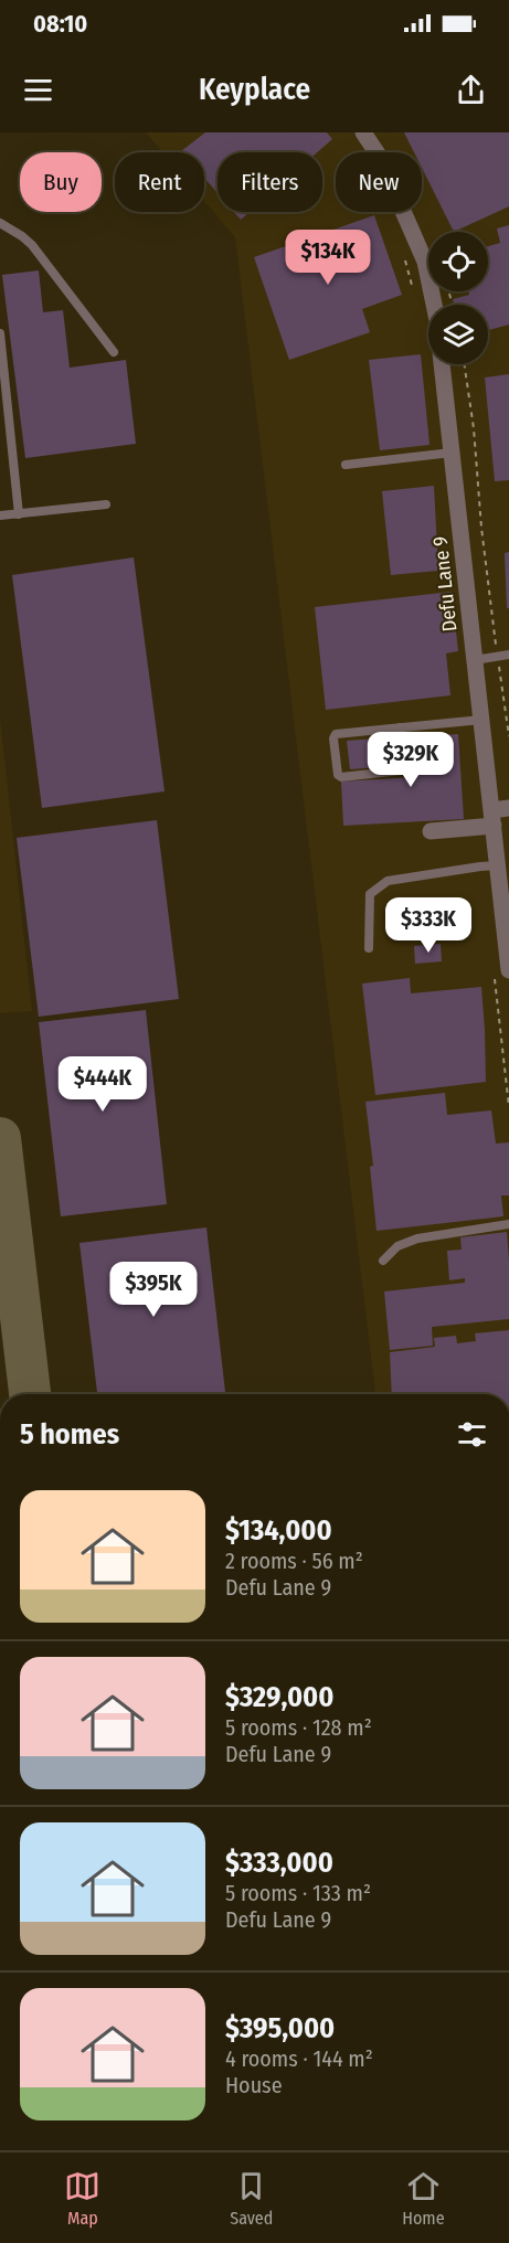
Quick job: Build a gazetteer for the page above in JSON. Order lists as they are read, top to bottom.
{
  "streets": {
    "street": ["Defu Lane 9"]
  },
  "page": {
    "status": "08:10",
    "header": "Keyplace",
    "chip": [
      "Buy",
      "Rent",
      "Filters",
      "New"
    ],
    "price": [
      "$134K",
      "$329K",
      "$333K",
      "$444K",
      "$395K"
    ],
    "heading": "5 homes",
    "list": [
      {
        "name": "$134,000",
        "note": "2 rooms · 56 m² · Defu Lane 9"
      },
      {
        "name": "$329,000",
        "note": "5 rooms · 128 m² · Defu Lane 9"
      },
      {
        "name": "$333,000",
        "note": "5 rooms · 133 m² · Defu Lane 9"
      },
      {
        "name": "$395,000",
        "note": "4 rooms · 144 m² · House"
      }
    ],
    "tabs": ["Map", "Saved", "Home"]
  }
}
